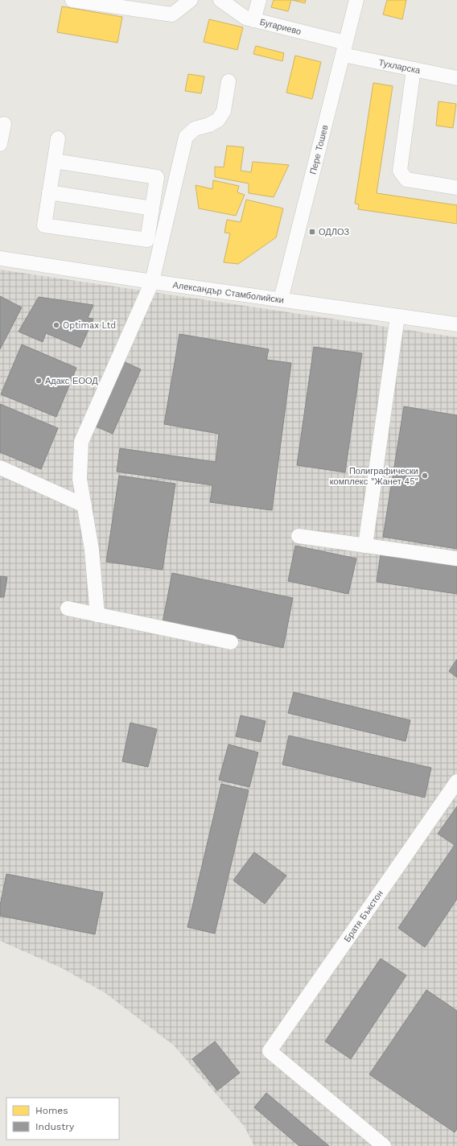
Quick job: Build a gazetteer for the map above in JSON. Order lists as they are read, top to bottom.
{
  "streets": {
    "street": [
      "Бугариево",
      "Тухларска",
      "Пере Тошев",
      "Александър Стамболийски",
      "Братя Бъкстон"
    ]
  },
  "crossings": [
    ["Бугариево", "Тухларска"],
    ["Бугариево", "Пере Тошев"],
    ["Тухларска", "Пере Тошев"],
    ["Пере Тошев", "Александър Стамболийски"]
  ],
  "places": {
    "transit": ["ОДЛОЗ"],
    "other": ["Optimax Ltd", "Адакс ЕООД", "Полиграфически комплекс \"Жанет 45\""]
  },
  "legend": ["Homes", "Industry"]
}
